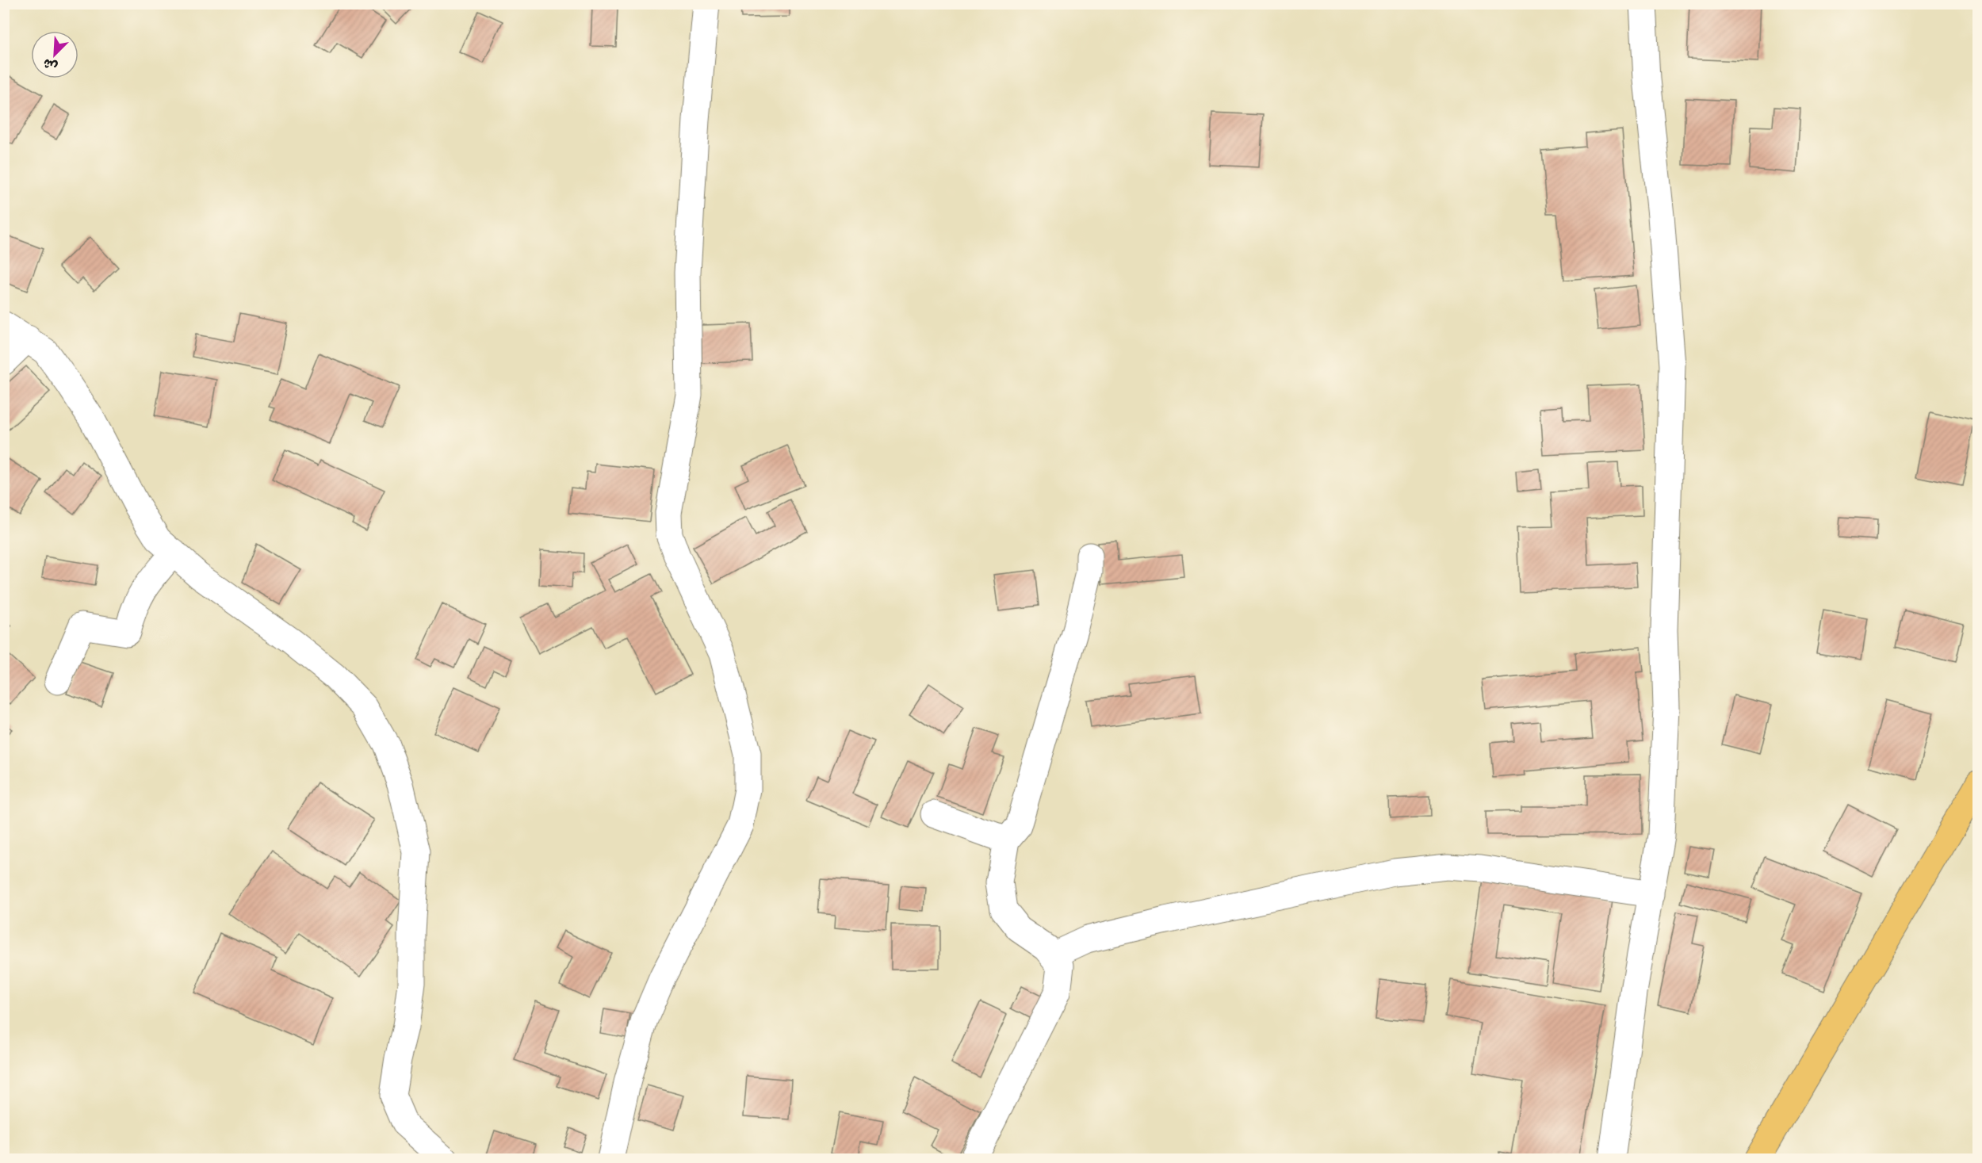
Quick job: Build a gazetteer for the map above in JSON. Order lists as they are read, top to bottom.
{
  "north": "bottom left"
}
